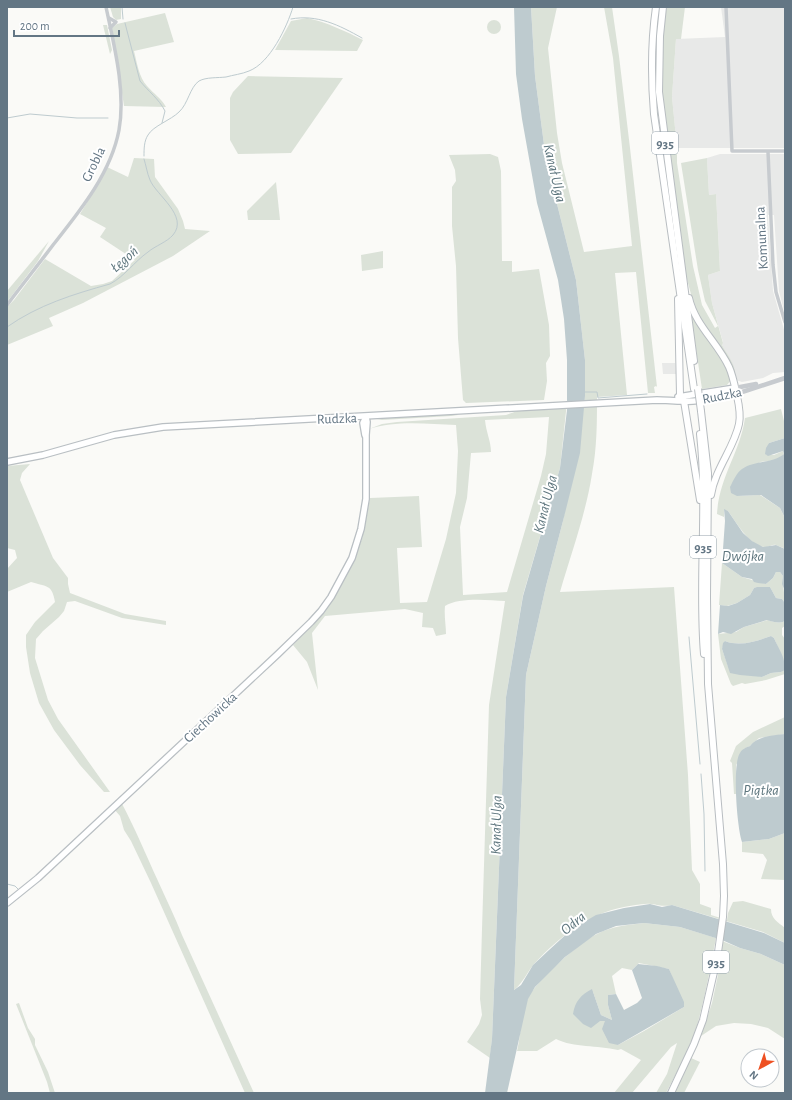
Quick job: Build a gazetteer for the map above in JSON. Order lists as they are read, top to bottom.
{
  "streets": {
    "main road": ["935", "Rudzka", "Ciechowicka"],
    "street": ["Grobla", "Komunalna"]
  },
  "water": [
    "Kanał Ulga",
    "Łęgoń",
    "Dwójka",
    "Piątka",
    "Odra"
  ],
  "scale_bar": "200 m",
  "north": "bottom left"
}
